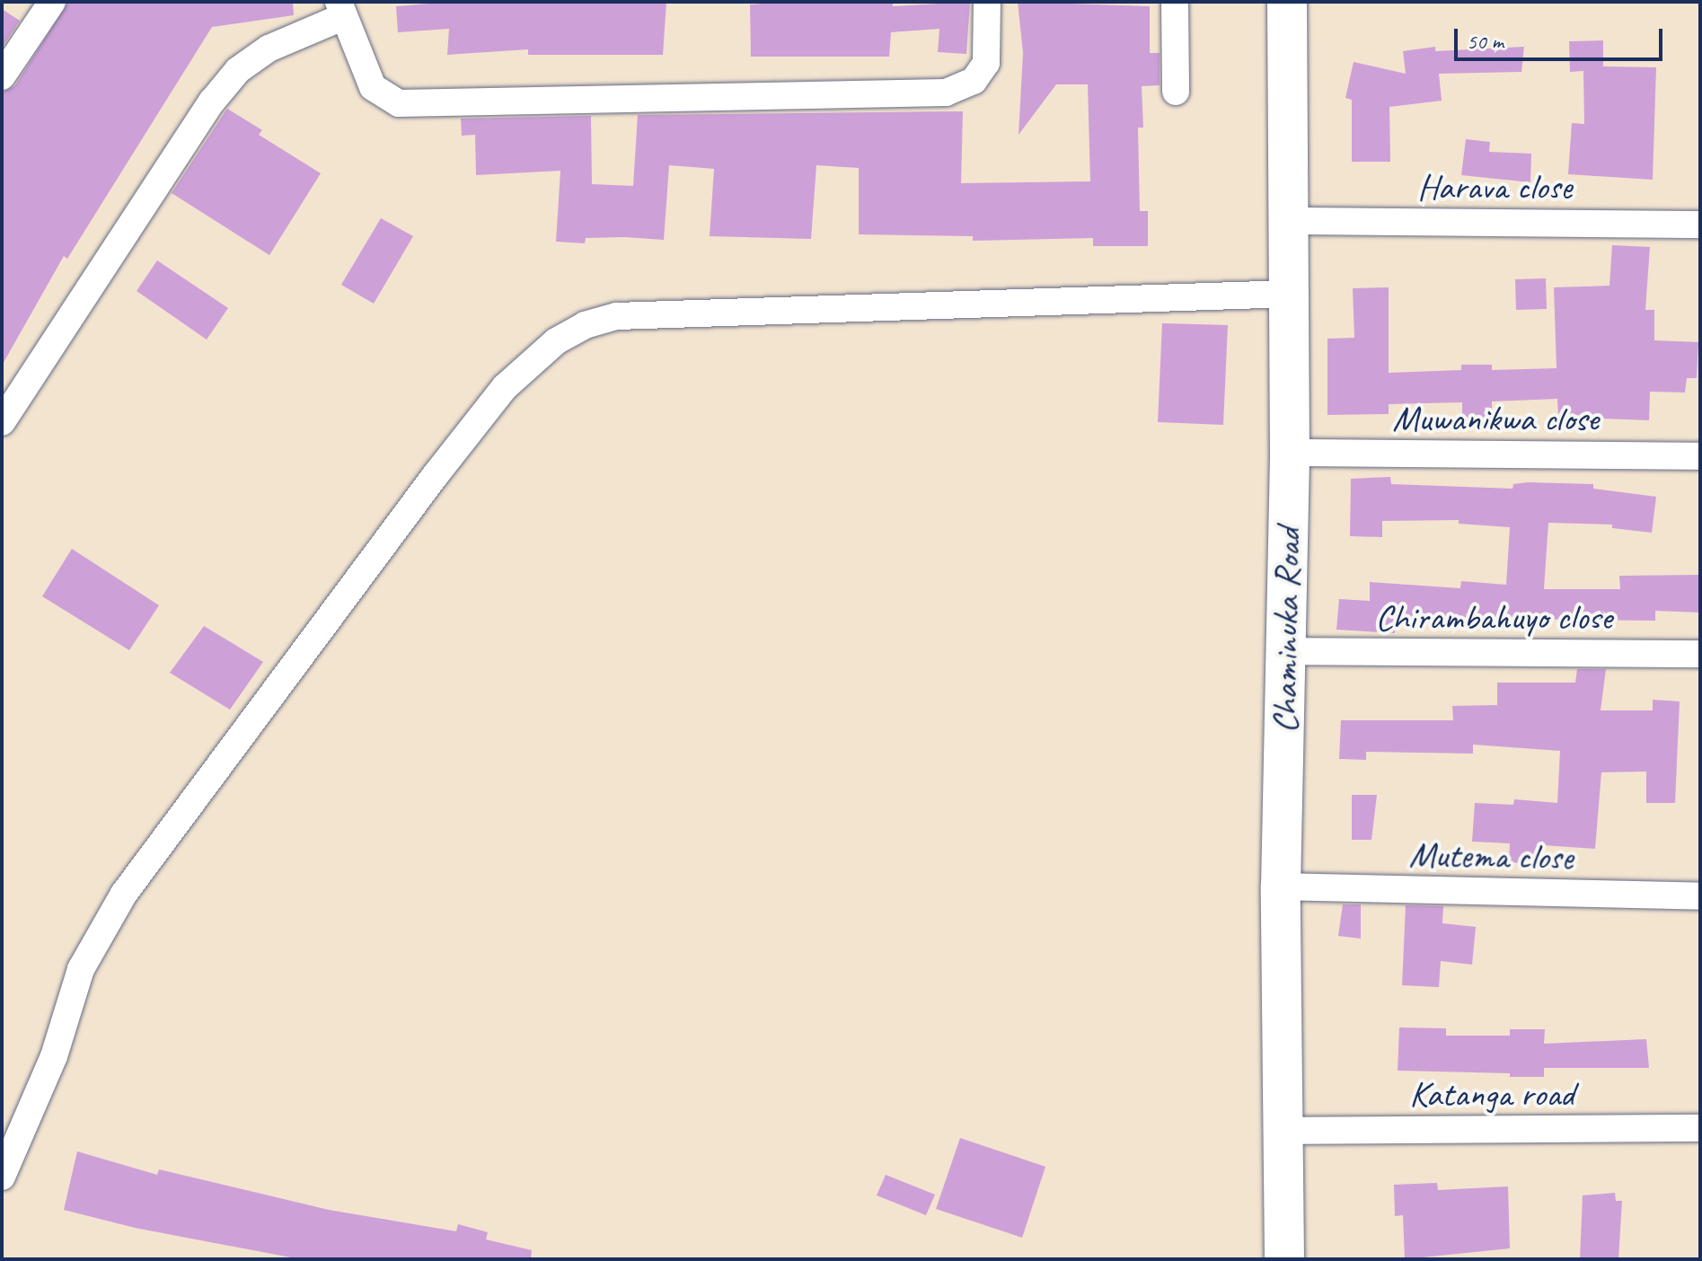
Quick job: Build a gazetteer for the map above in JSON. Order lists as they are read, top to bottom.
{
  "streets": {
    "main road": ["Chaminuka Road"],
    "street": [
      "Harava close",
      "Muwanikwa close",
      "Chirambahuyo close",
      "Mutema close",
      "Katanga road"
    ]
  },
  "crossings": [
    ["Harava close", "Chaminuka Road"],
    ["Muwanikwa close", "Chaminuka Road"],
    ["Chirambahuyo close", "Chaminuka Road"],
    ["Chaminuka Road", "Mutema close"],
    ["Chaminuka Road", "Katanga road"]
  ],
  "scale_bar": "50 m"
}
